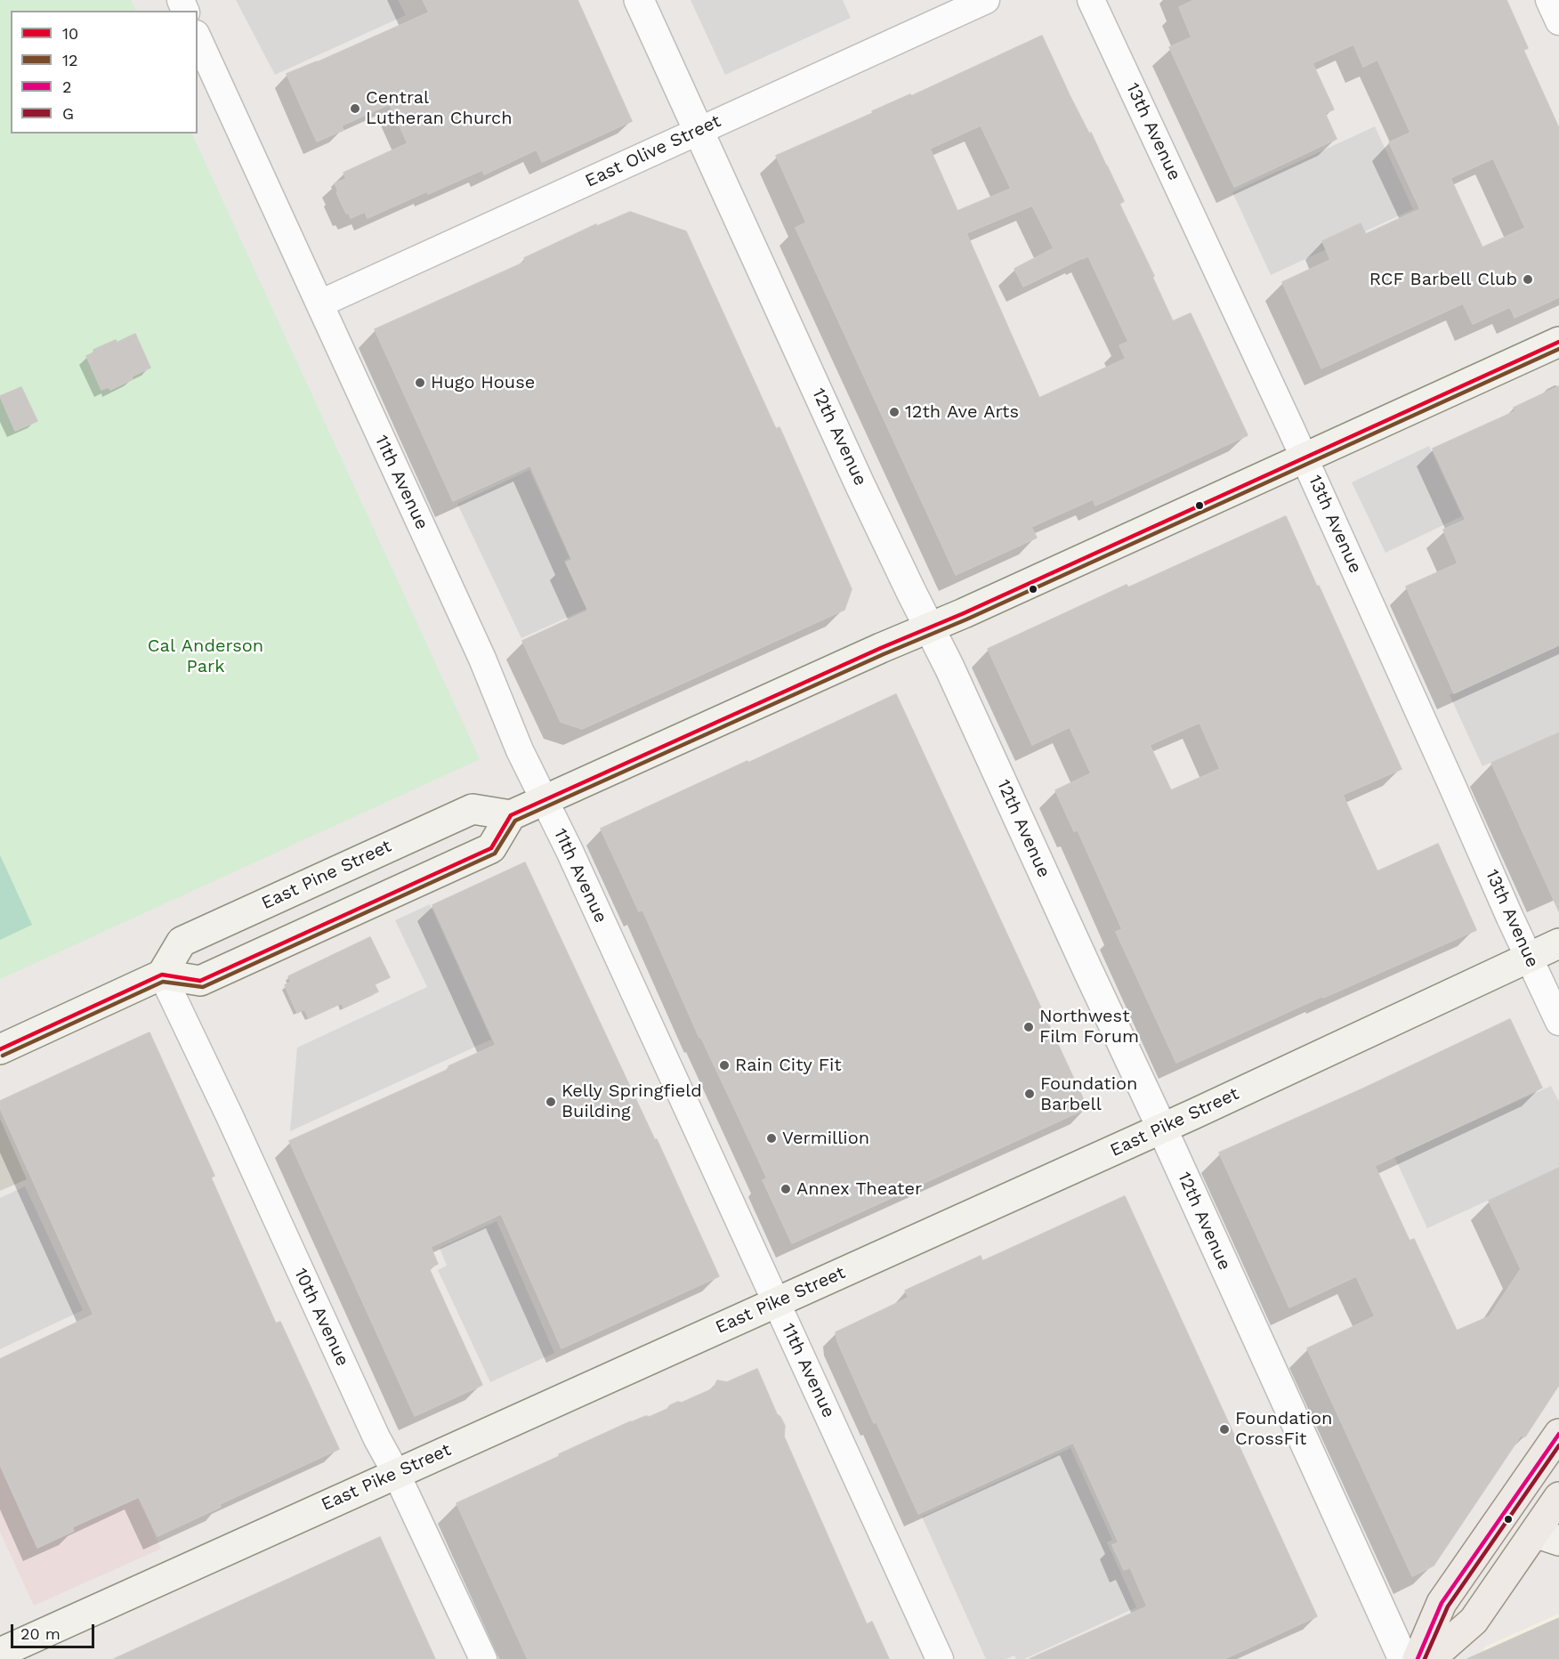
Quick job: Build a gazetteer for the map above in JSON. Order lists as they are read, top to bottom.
{
  "streets": {
    "main road": ["East Pine Street", "East Pike Street"],
    "street": [
      "13th Avenue",
      "East Olive Street",
      "12th Avenue",
      "11th Avenue",
      "10th Avenue"
    ]
  },
  "crossings": [
    ["13th Avenue", "East Pike Street"],
    ["East Olive Street", "12th Avenue"],
    ["East Olive Street", "11th Avenue"],
    ["12th Avenue", "East Pike Street"],
    ["11th Avenue", "East Pike Street"],
    ["East Pine Street", "10th Avenue"],
    ["East Pike Street", "10th Avenue"]
  ],
  "parks": ["Cal Anderson Park"],
  "places": [
    "Central Lutheran Church",
    "RCF Barbell Club",
    "Hugo House",
    "12th Ave Arts",
    "Northwest Film Forum",
    "Rain City Fit",
    "Foundation Barbell",
    "Kelly Springfield Building",
    "Vermillion",
    "Annex Theater",
    "Foundation CrossFit"
  ],
  "lines": [
    "transit line 10",
    "transit line 12",
    "transit line 2",
    "transit line G"
  ],
  "legend": [
    "10",
    "12",
    "2",
    "G"
  ],
  "scale_bar": "20 m"
}
